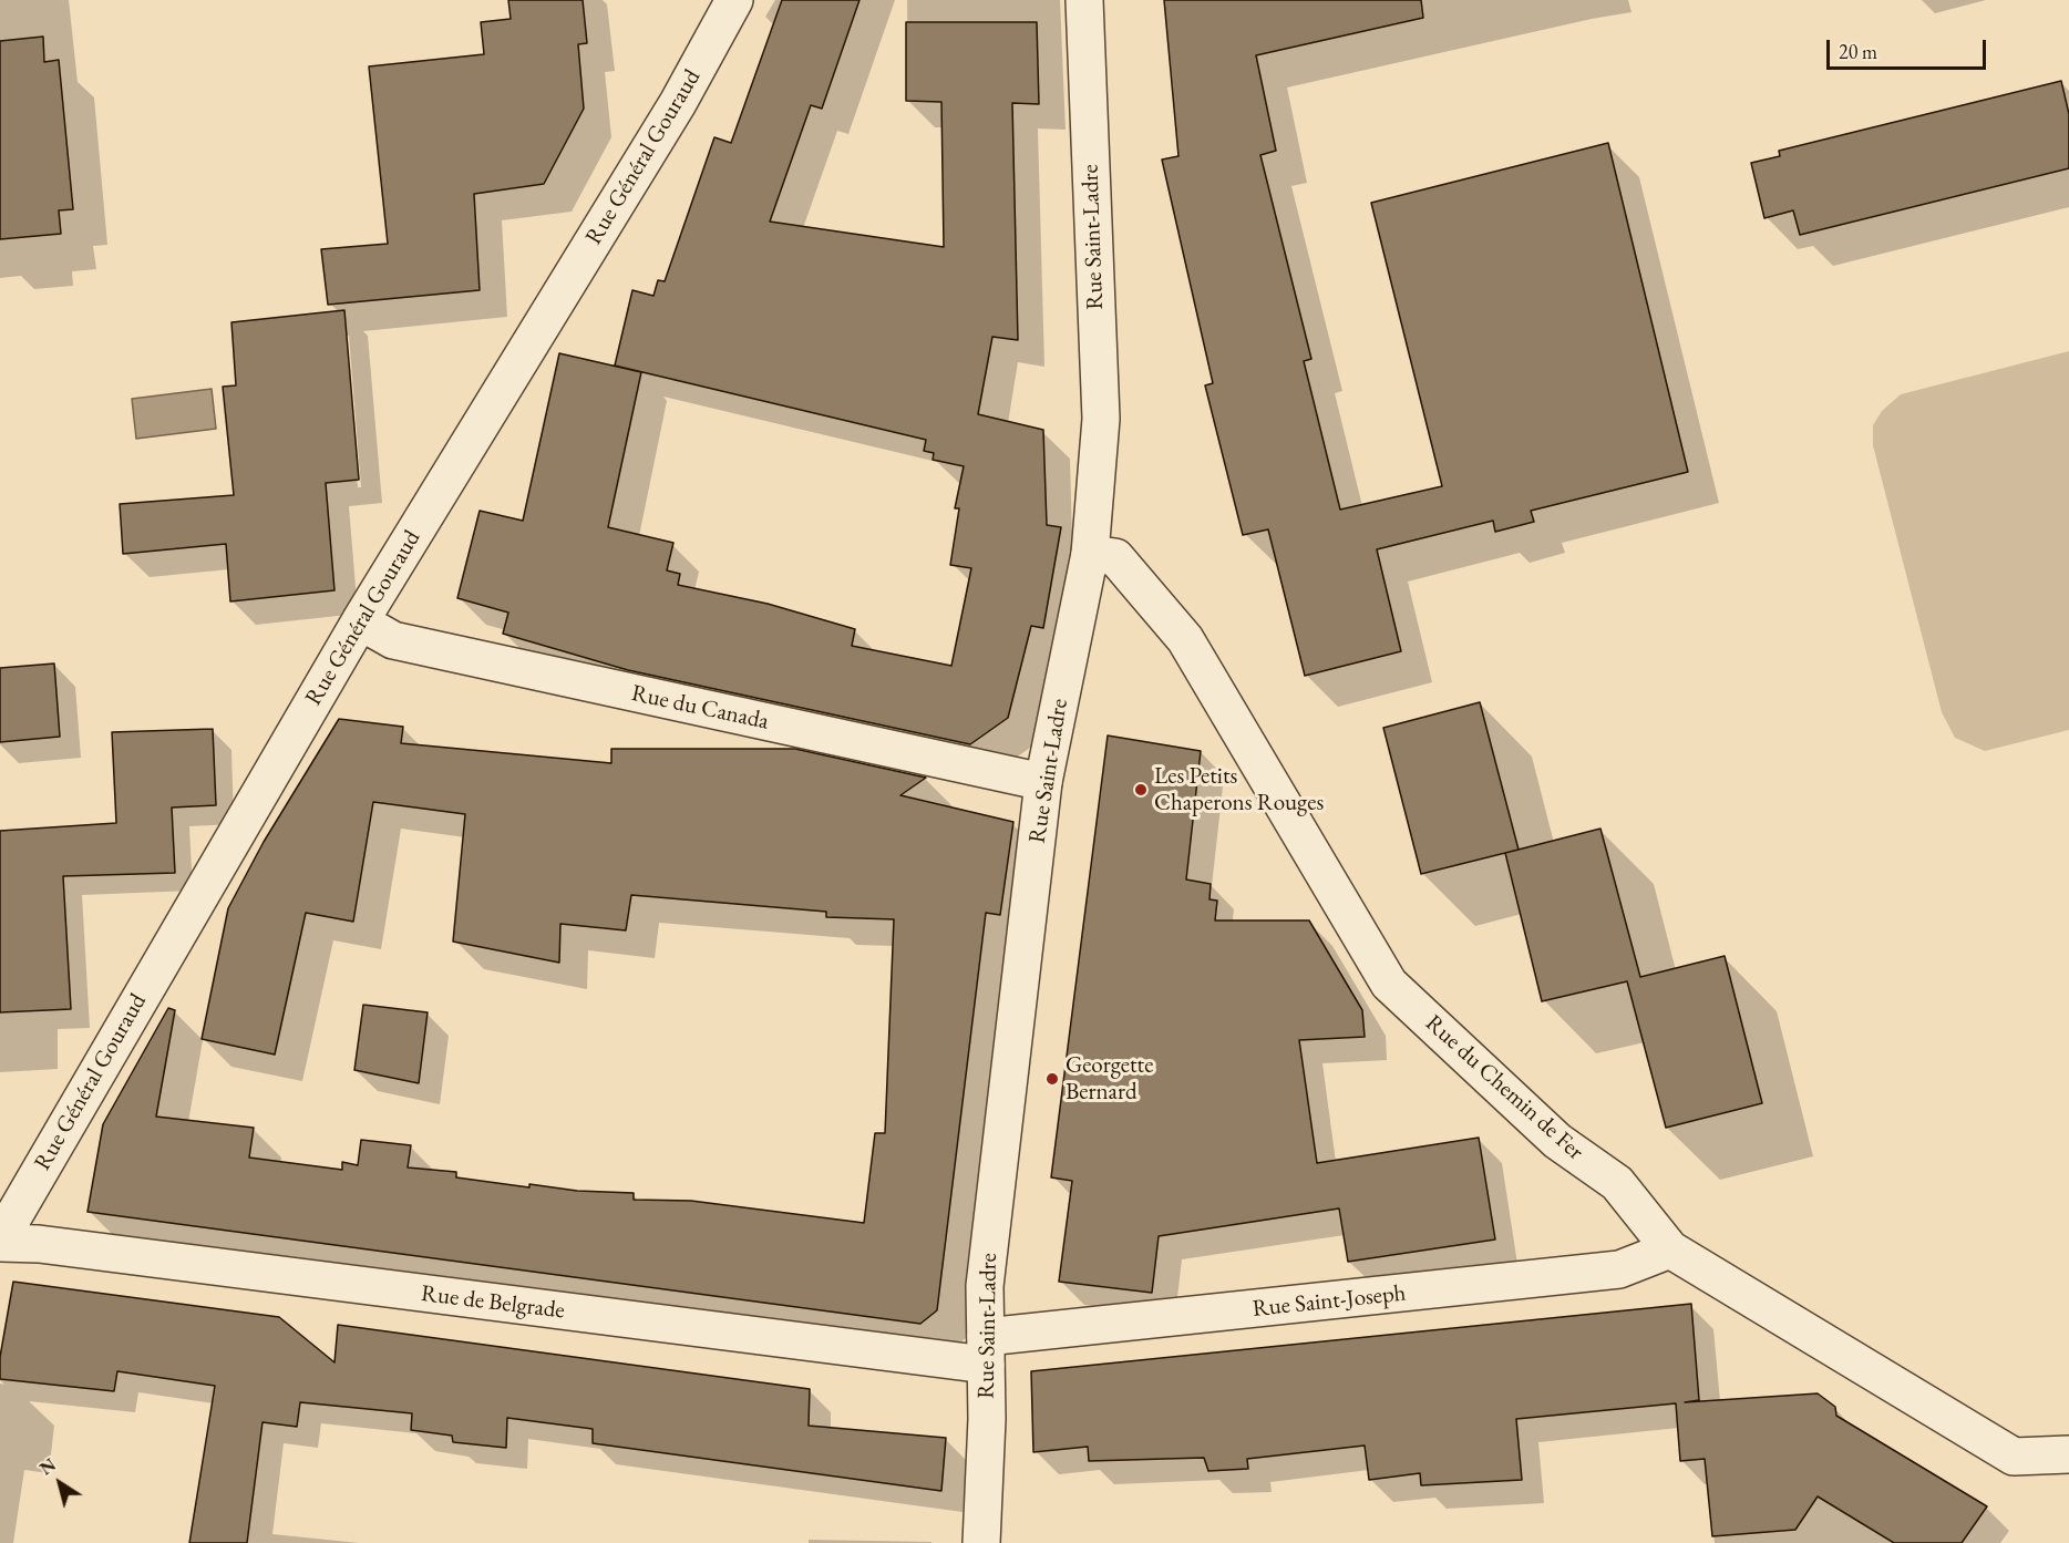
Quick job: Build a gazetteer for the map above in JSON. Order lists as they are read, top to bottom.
{
  "streets": {
    "street": [
      "Rue Général Gouraud",
      "Rue Saint-Ladre",
      "Rue du Canada",
      "Rue du Chemin de Fer",
      "Rue Saint-Joseph",
      "Rue de Belgrade"
    ]
  },
  "crossings": [
    ["Rue Général Gouraud", "Rue du Canada"],
    ["Rue Général Gouraud", "Rue de Belgrade"],
    ["Rue Saint-Ladre", "Rue du Canada"],
    ["Rue Saint-Ladre", "Rue du Chemin de Fer"],
    ["Rue Saint-Ladre", "Rue Saint-Joseph"],
    ["Rue Saint-Ladre", "Rue de Belgrade"],
    ["Rue du Chemin de Fer", "Rue Saint-Joseph"],
    ["Rue Saint-Joseph", "Rue de Belgrade"]
  ],
  "places": ["Les Petits Chaperons Rouges", "Georgette Bernard"],
  "scale_bar": "20 m",
  "north": "top left"
}
